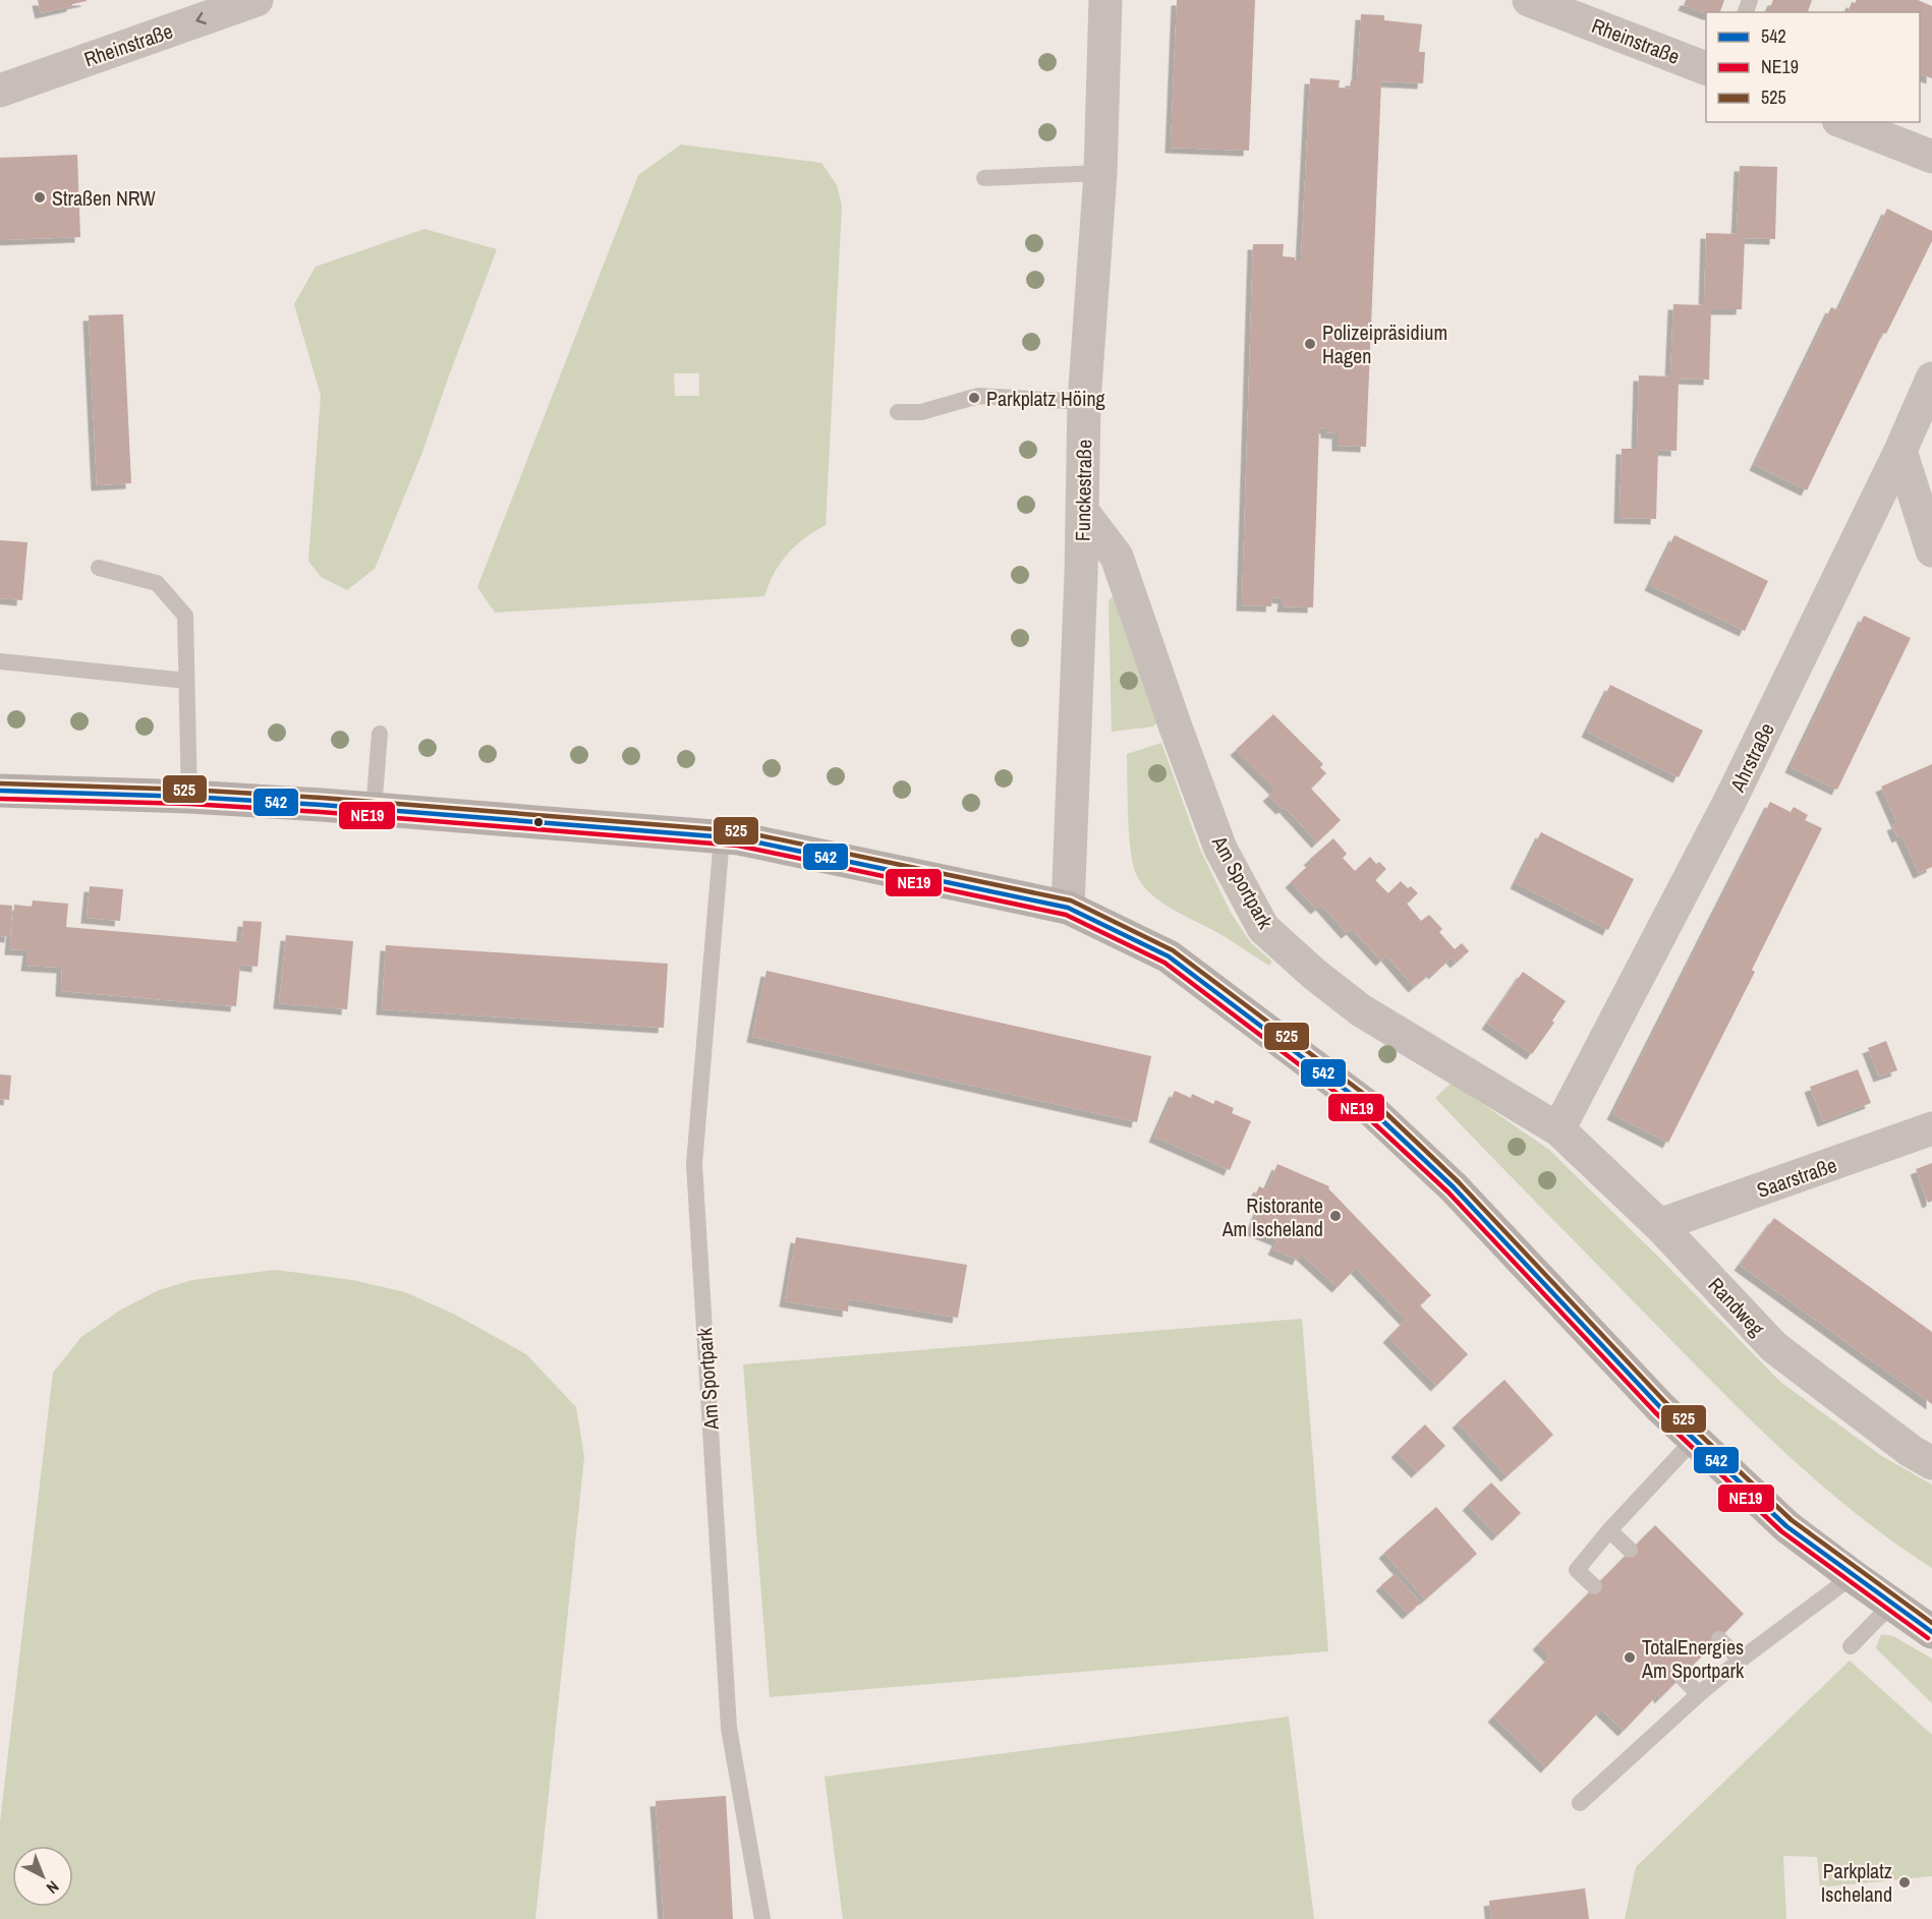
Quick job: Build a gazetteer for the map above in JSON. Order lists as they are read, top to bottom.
{
  "streets": {
    "street": [
      "Rheinstraße",
      "Funckestraße",
      "Ahrstraße",
      "Am Sportpark",
      "Saarstraße",
      "Randweg"
    ]
  },
  "crossings": [
    ["Funckestraße", "Am Sportpark"],
    ["Ahrstraße", "Am Sportpark"],
    ["Ahrstraße", "Randweg"],
    ["Am Sportpark", "Randweg"],
    ["Saarstraße", "Randweg"]
  ],
  "one_way": ["Rheinstraße"],
  "places": [
    "Straßen NRW",
    "Polizeipräsidium Hagen",
    "Parkplatz Höing",
    "Ristorante Am Ischeland",
    "TotalEnergies Am Sportpark",
    "Parkplatz Ischeland"
  ],
  "lines": ["transit line 525", "transit line 542", "transit line NE19"],
  "legend": ["542", "NE19", "525"],
  "north": "bottom right"
}
